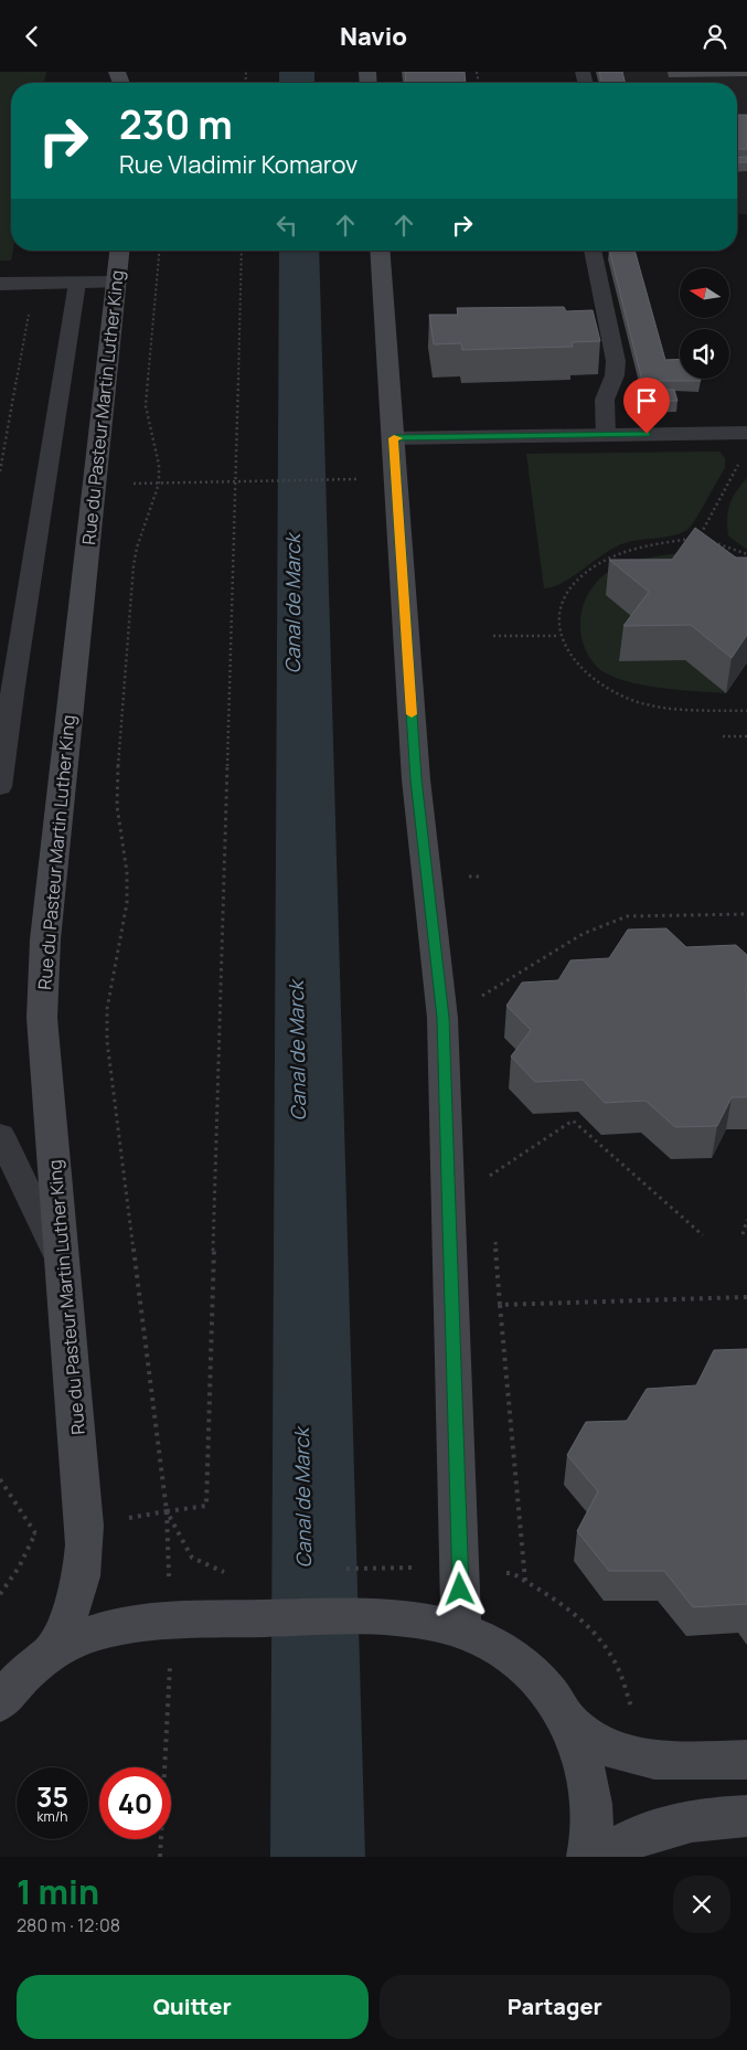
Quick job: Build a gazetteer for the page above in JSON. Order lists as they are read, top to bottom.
{
  "streets": {
    "street": ["Rue du Pasteur Martin Luther King"]
  },
  "water": ["Canal de Marck"],
  "north": "left",
  "page": {
    "header": "Navio",
    "turn": ["230 m", "Rue Vladimir Komarov"],
    "speed": "35 km/h",
    "limit": "40",
    "heading": ["1 min", "280 m · 12:08"],
    "buttons": ["Quitter", "Partager"]
  }
}
